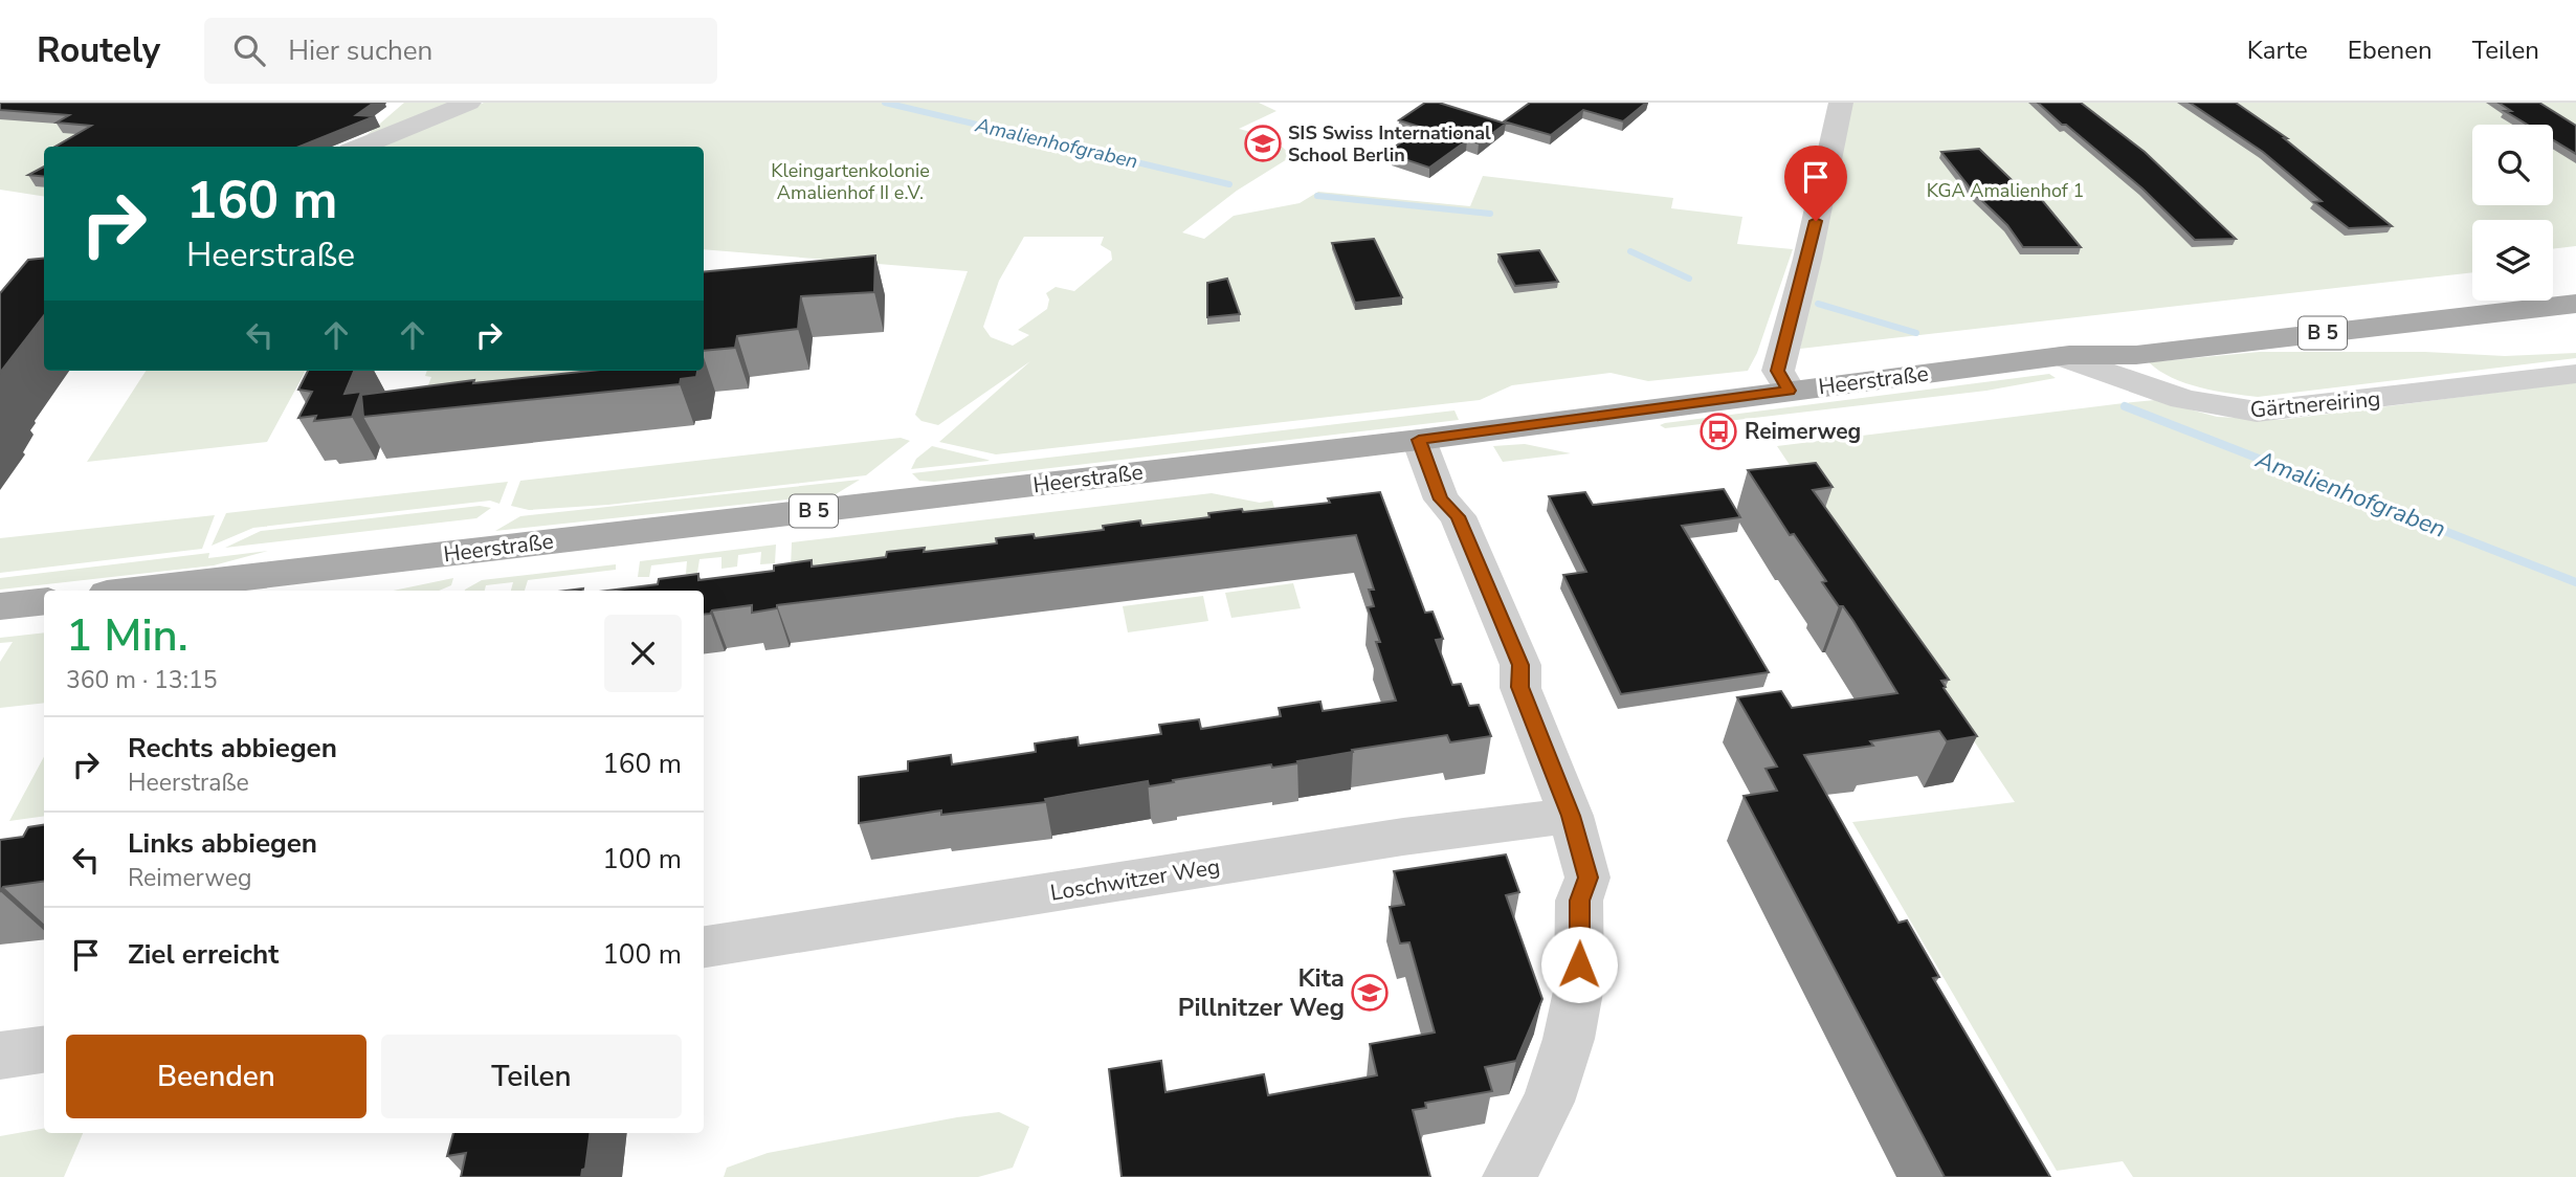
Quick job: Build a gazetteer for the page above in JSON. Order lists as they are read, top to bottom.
{
  "streets": {
    "main road": ["B 5", "Heerstraße"],
    "street": ["Gärtnereiring", "Loschwitzer Weg"]
  },
  "crossings": [
    ["Heerstraße", "Gärtnereiring"]
  ],
  "water": ["Amalienhofgraben"],
  "parks": ["Kleingartenkolonie Amalienhof II e.V.", "KGA Amalienhof 1"],
  "places": {
    "school or university": ["SIS Swiss International School Berlin", "Kita Pillnitzer Weg"],
    "bus stop": ["Reimerweg"]
  },
  "page": {
    "header": "Routely",
    "search": "Hier suchen",
    "nav": ["Karte", "Ebenen", "Teilen"],
    "turn": ["160 m", "Heerstraße"],
    "heading": ["1 Min.", "360 m · 13:15"],
    "list": [
      {
        "name": "Rechts abbiegen",
        "note": "Heerstraße",
        "value": "160 m"
      },
      {
        "name": "Links abbiegen",
        "note": "Reimerweg",
        "value": "100 m"
      },
      {
        "name": "Ziel erreicht",
        "value": "100 m"
      }
    ],
    "buttons": ["Beenden", "Teilen"]
  }
}
